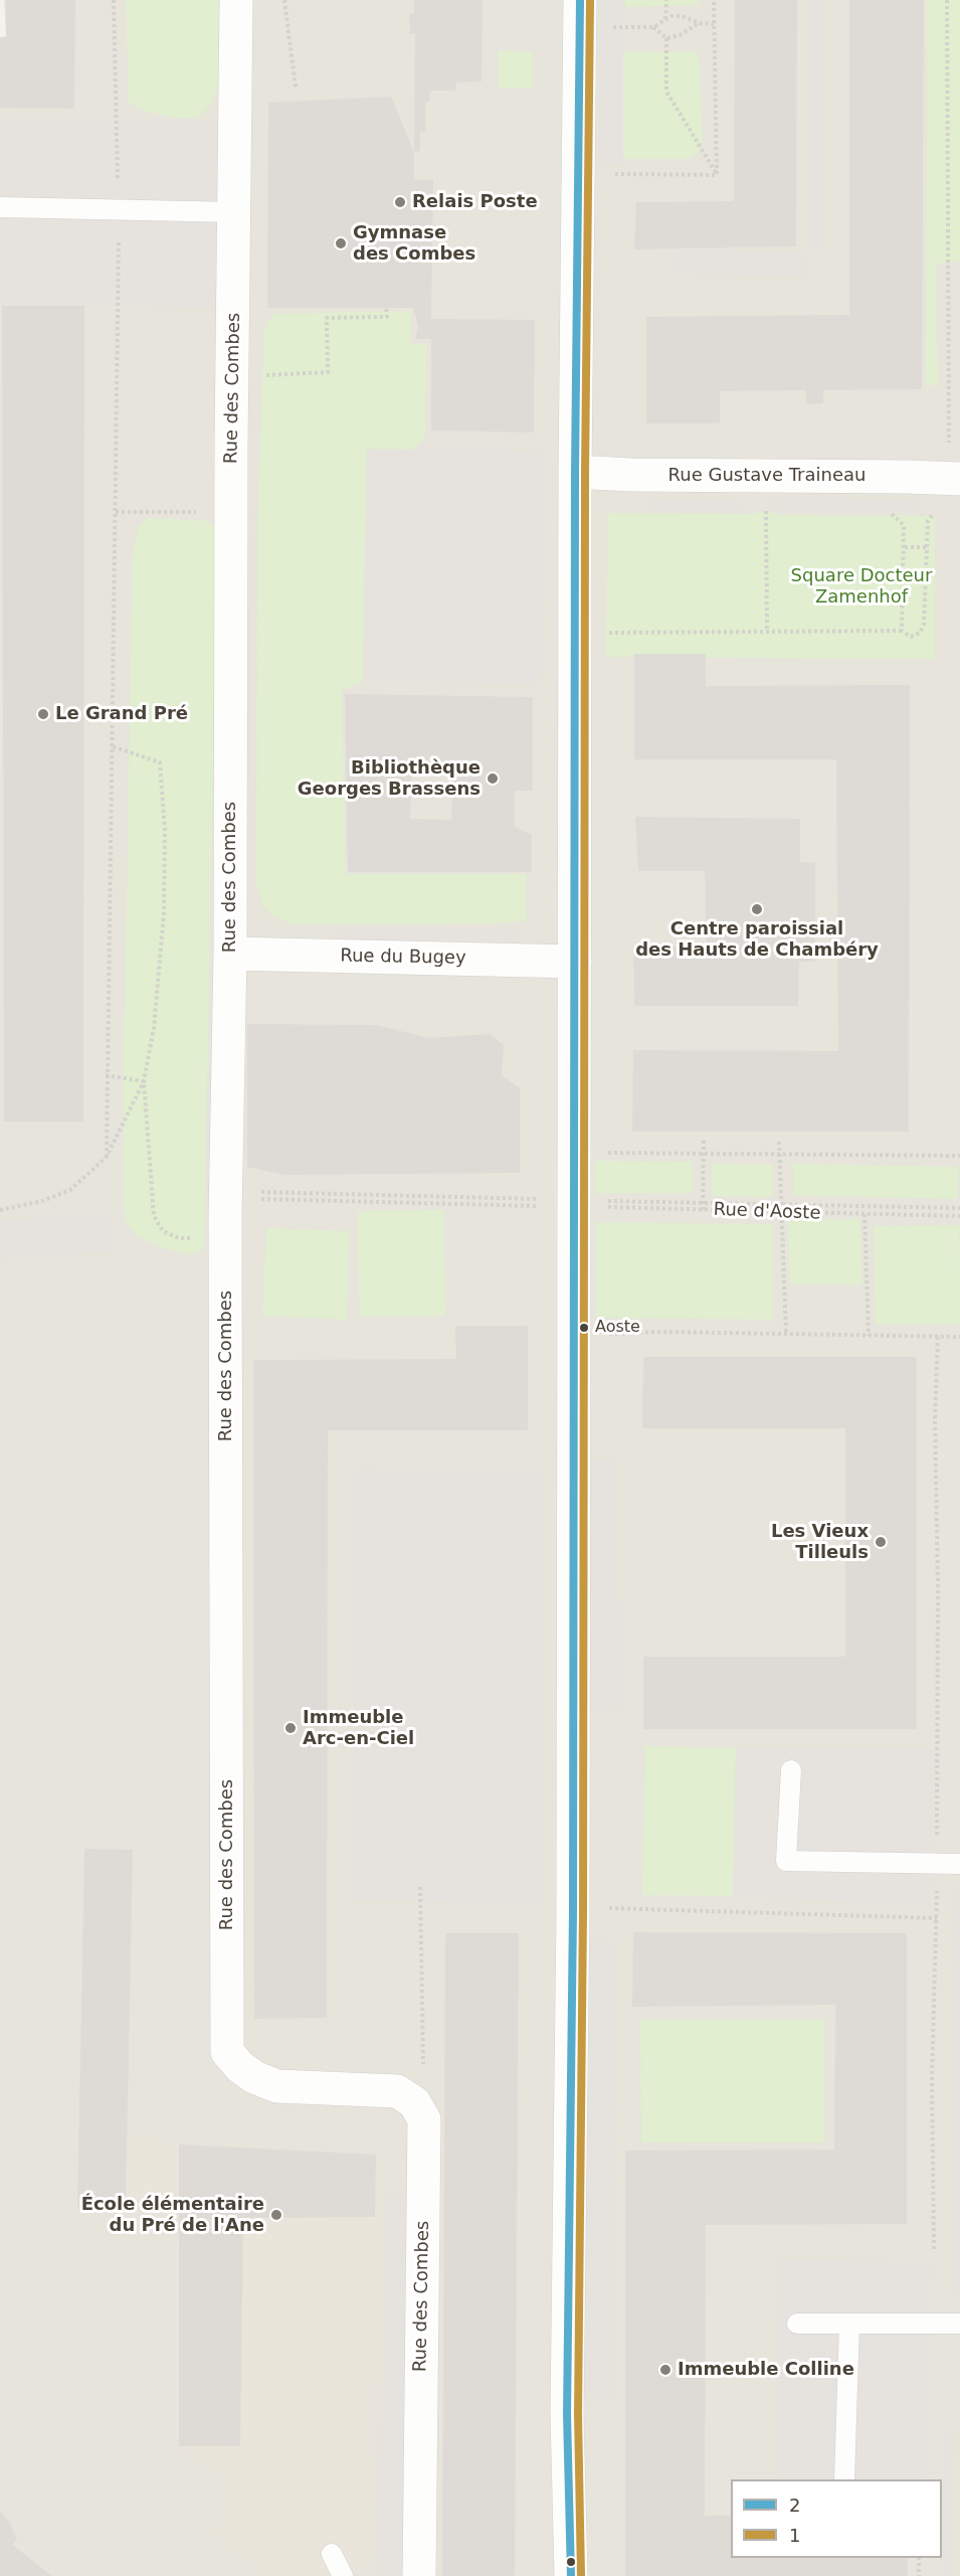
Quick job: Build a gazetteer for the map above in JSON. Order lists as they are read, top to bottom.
{
  "streets": {
    "street": ["Rue des Combes", "Rue Gustave Traineau", "Rue du Bugey"],
    "path": ["Rue d'Aoste"]
  },
  "crossings": [
    ["Rue des Combes", "Rue du Bugey"],
    ["Rue des Combes", "Rue d'Aoste"]
  ],
  "parks": ["Square Docteur Zamenhof"],
  "places": [
    "Relais Poste",
    "Gymnase des Combes",
    "Le Grand Pré",
    "Bibliothèque Georges Brassens",
    "Centre paroissial des Hauts de Chambéry",
    "Aoste",
    "Les Vieux Tilleuls",
    "Immeuble Arc-en-Ciel",
    "École élémentaire du Pré de l'Ane",
    "Immeuble Colline"
  ],
  "lines": ["transit line 2", "transit line 1"],
  "legend": ["2", "1"]
}
